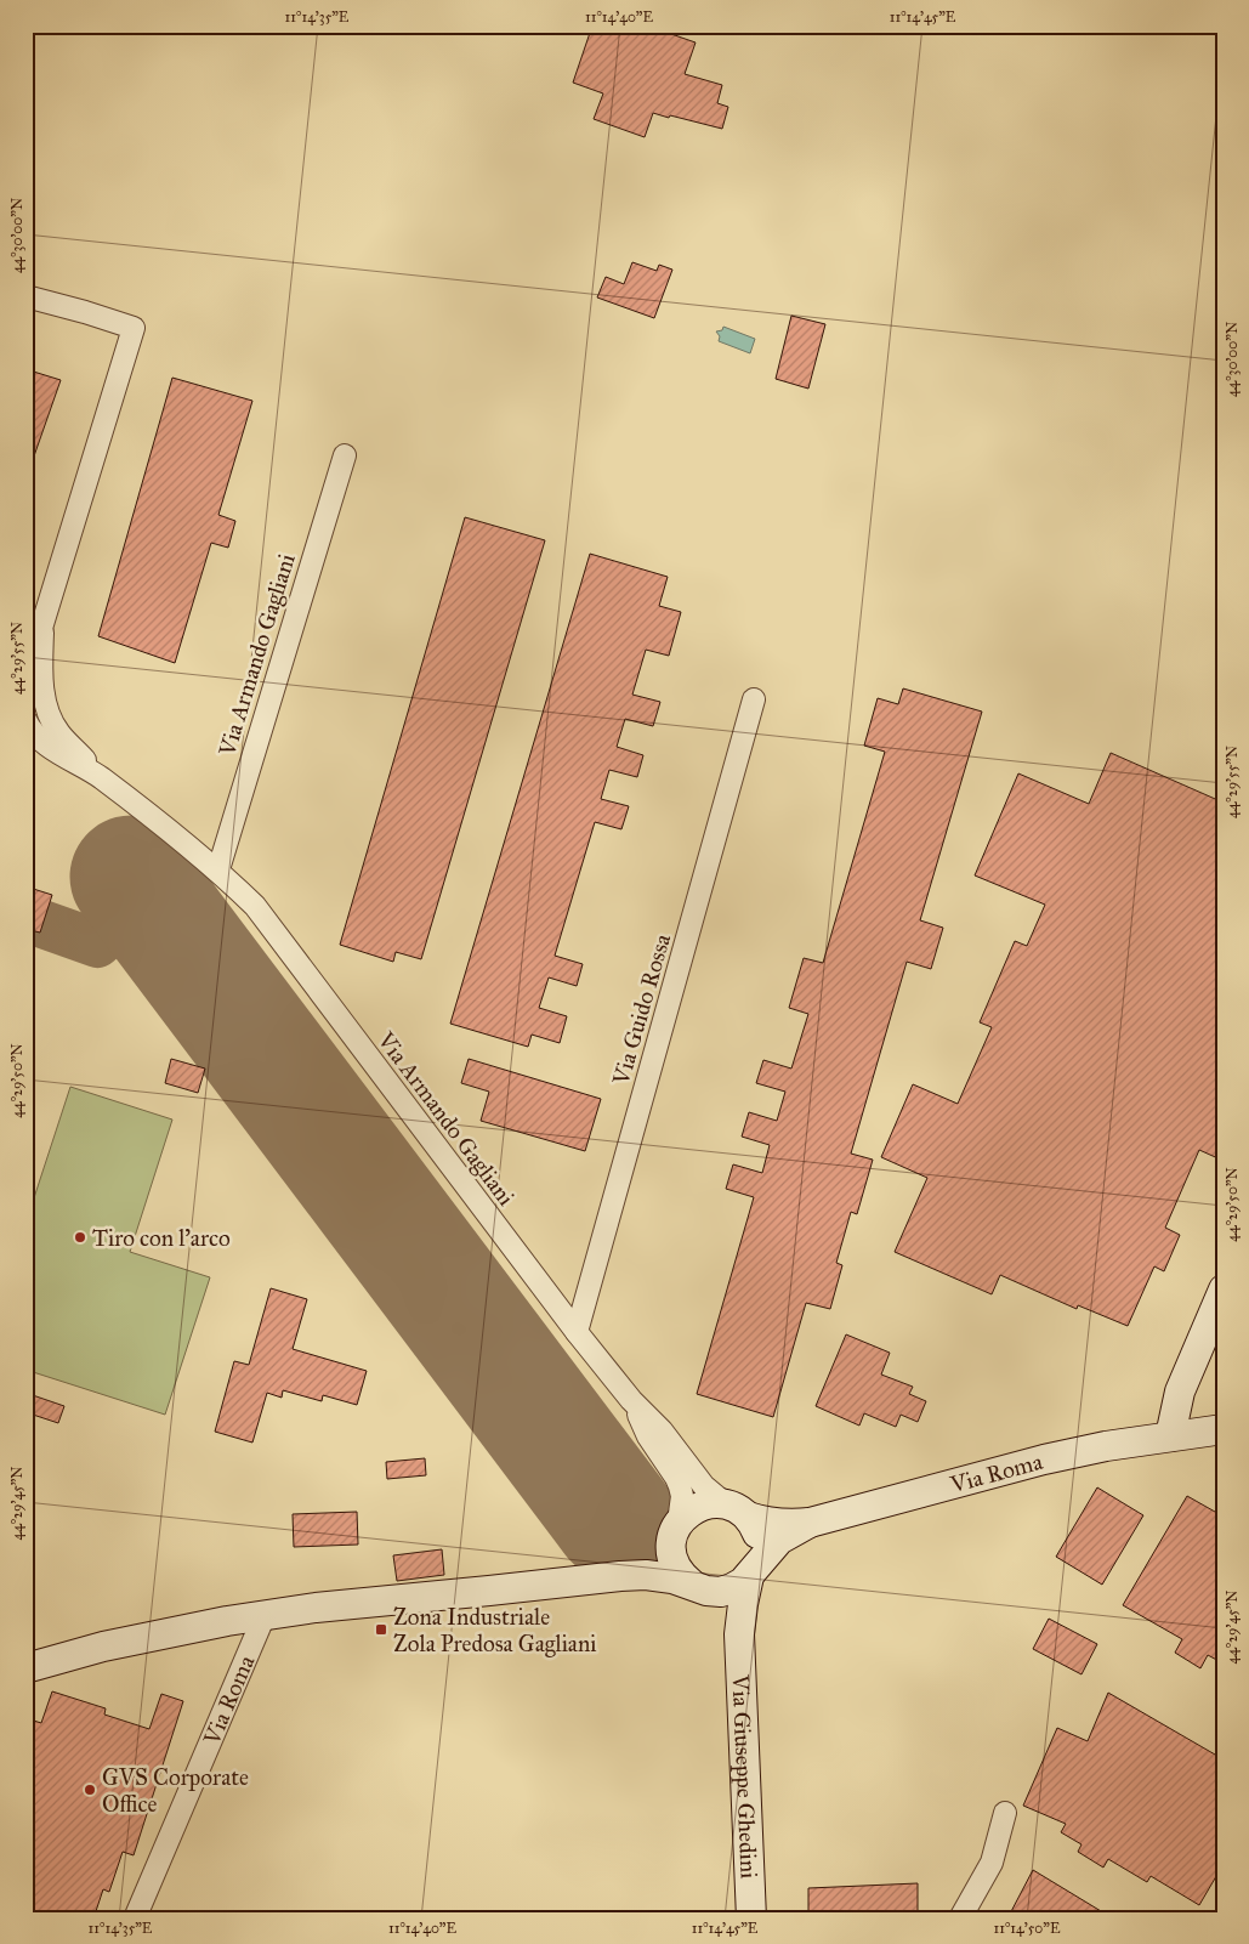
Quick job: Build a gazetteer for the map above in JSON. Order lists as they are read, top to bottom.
{
  "streets": {
    "street": [
      "Via Armando Gagliani",
      "Via Guido Rossa",
      "Via Roma",
      "Via Giuseppe Ghedini"
    ]
  },
  "crossings": [
    ["Via Armando Gagliani", "Via Guido Rossa"],
    ["Via Armando Gagliani", "Via Roma"],
    ["Via Armando Gagliani", "Via Giuseppe Ghedini"],
    ["Via Roma", "Via Giuseppe Ghedini"]
  ],
  "places": {
    "other": ["Tiro con l'arco", "GVS Corporate Office"],
    "transit": ["Zona Industriale Zola Predosa Gagliani"]
  },
  "coordinates": [
    "11°14'35\"E",
    "11°14'40\"E",
    "11°14'45\"E",
    "44°30'00\"N",
    "44°29'55\"N",
    "44°29'50\"N",
    "44°29'45\"N",
    "11°14'50\"E"
  ]
}
